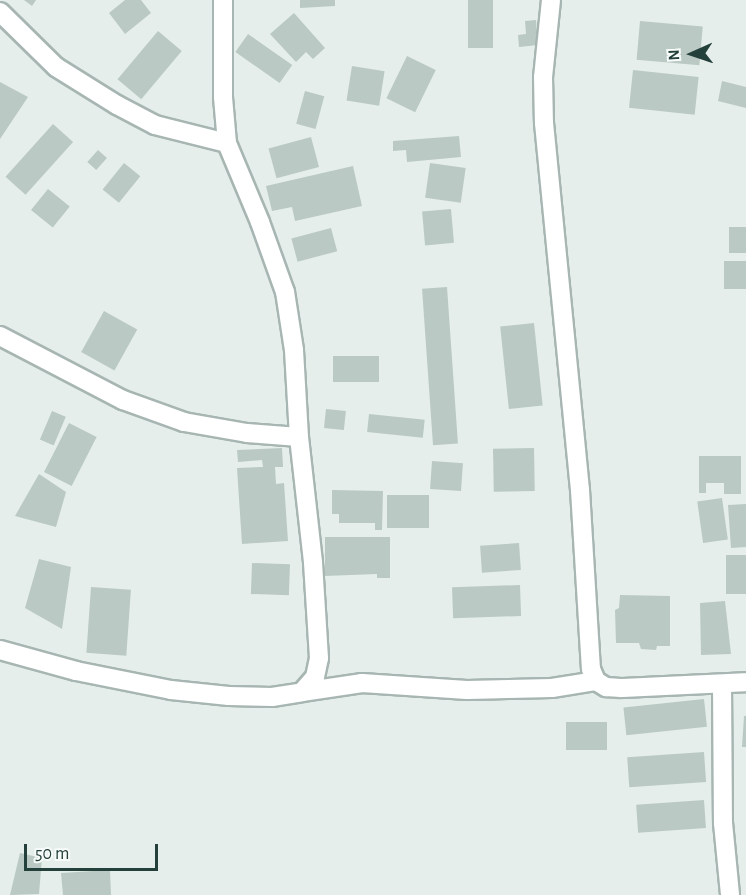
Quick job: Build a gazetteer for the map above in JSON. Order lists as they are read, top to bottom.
{
  "scale_bar": "50 m",
  "north": "left"
}
